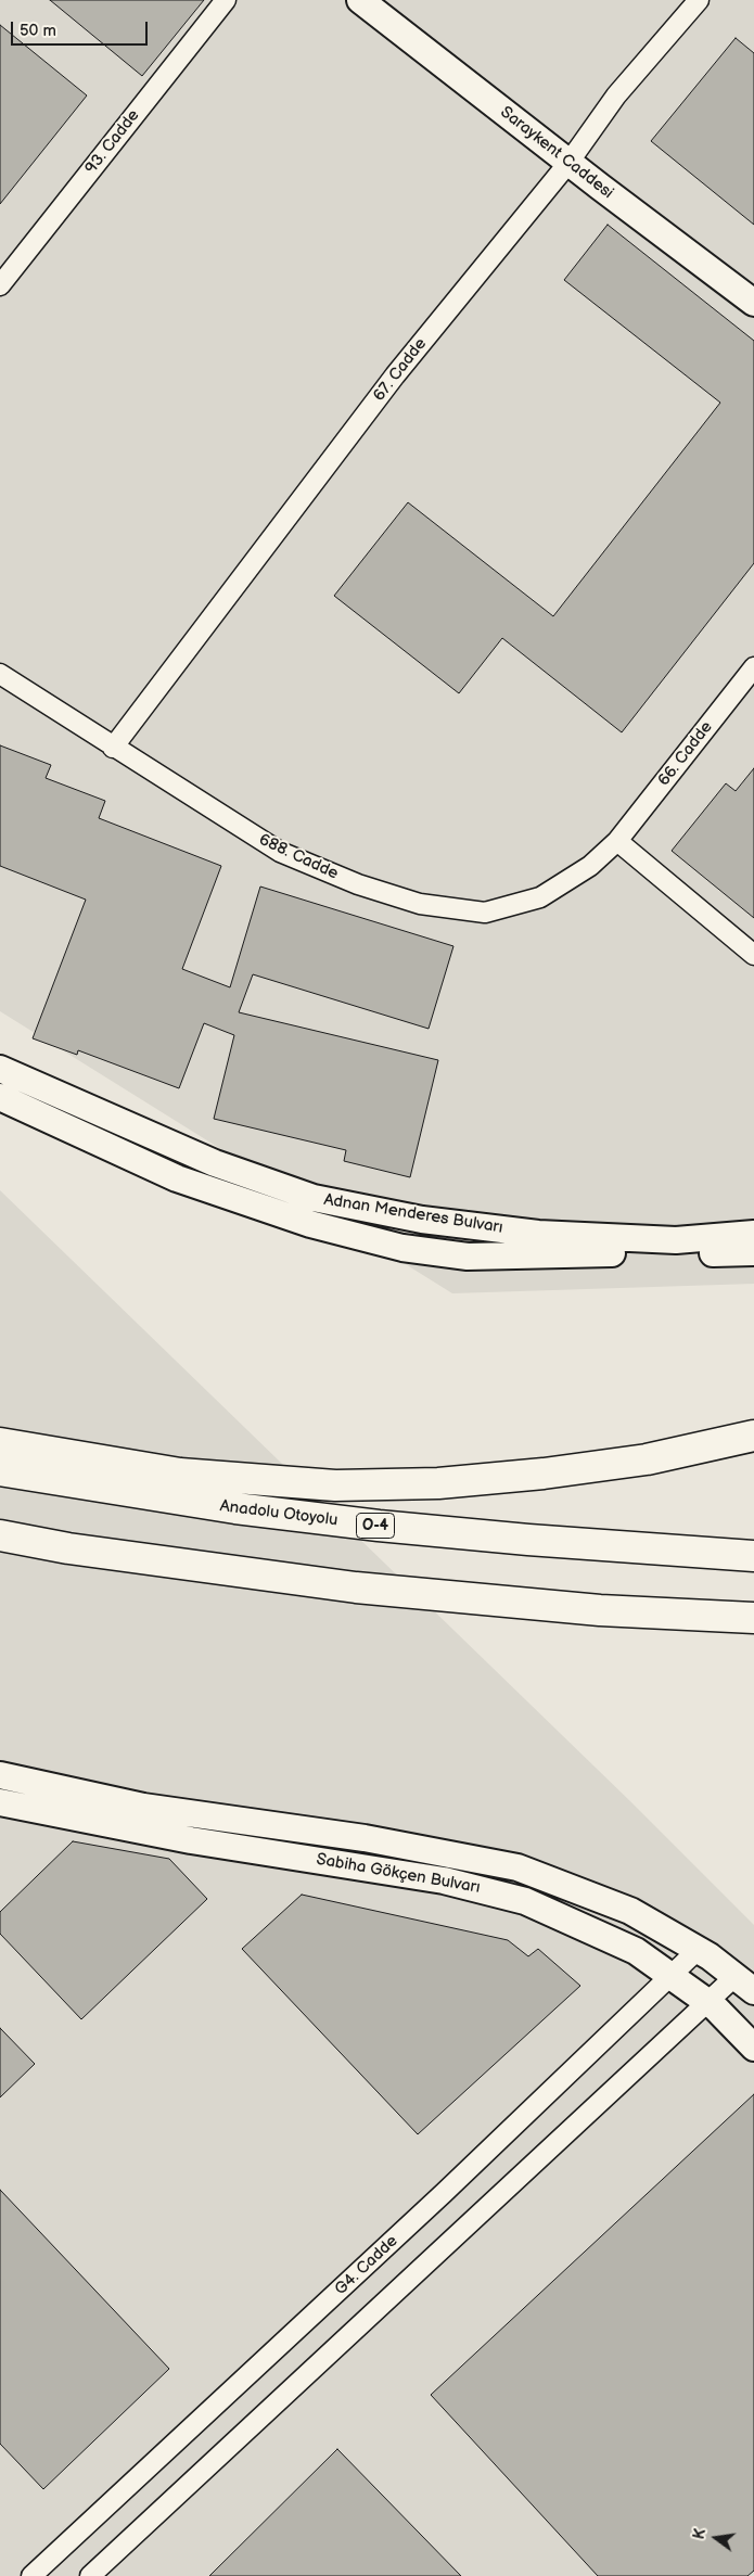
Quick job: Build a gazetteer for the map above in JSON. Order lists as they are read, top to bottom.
{
  "streets": {
    "highway": ["Anadolu Otoyolu", "O-4"],
    "street": [
      "93. Cadde",
      "Saraykent Caddesi",
      "67. Cadde",
      "66. Cadde",
      "688. Cadde",
      "Adnan Menderes Bulvarı",
      "Sabiha Gökçen Bulvarı",
      "G4. Cadde"
    ]
  },
  "crossings": [
    ["Saraykent Caddesi", "67. Cadde"],
    ["67. Cadde", "688. Cadde"],
    ["66. Cadde", "688. Cadde"],
    ["Sabiha Gökçen Bulvarı", "G4. Cadde"]
  ],
  "scale_bar": "50 m",
  "north": "left"
}
